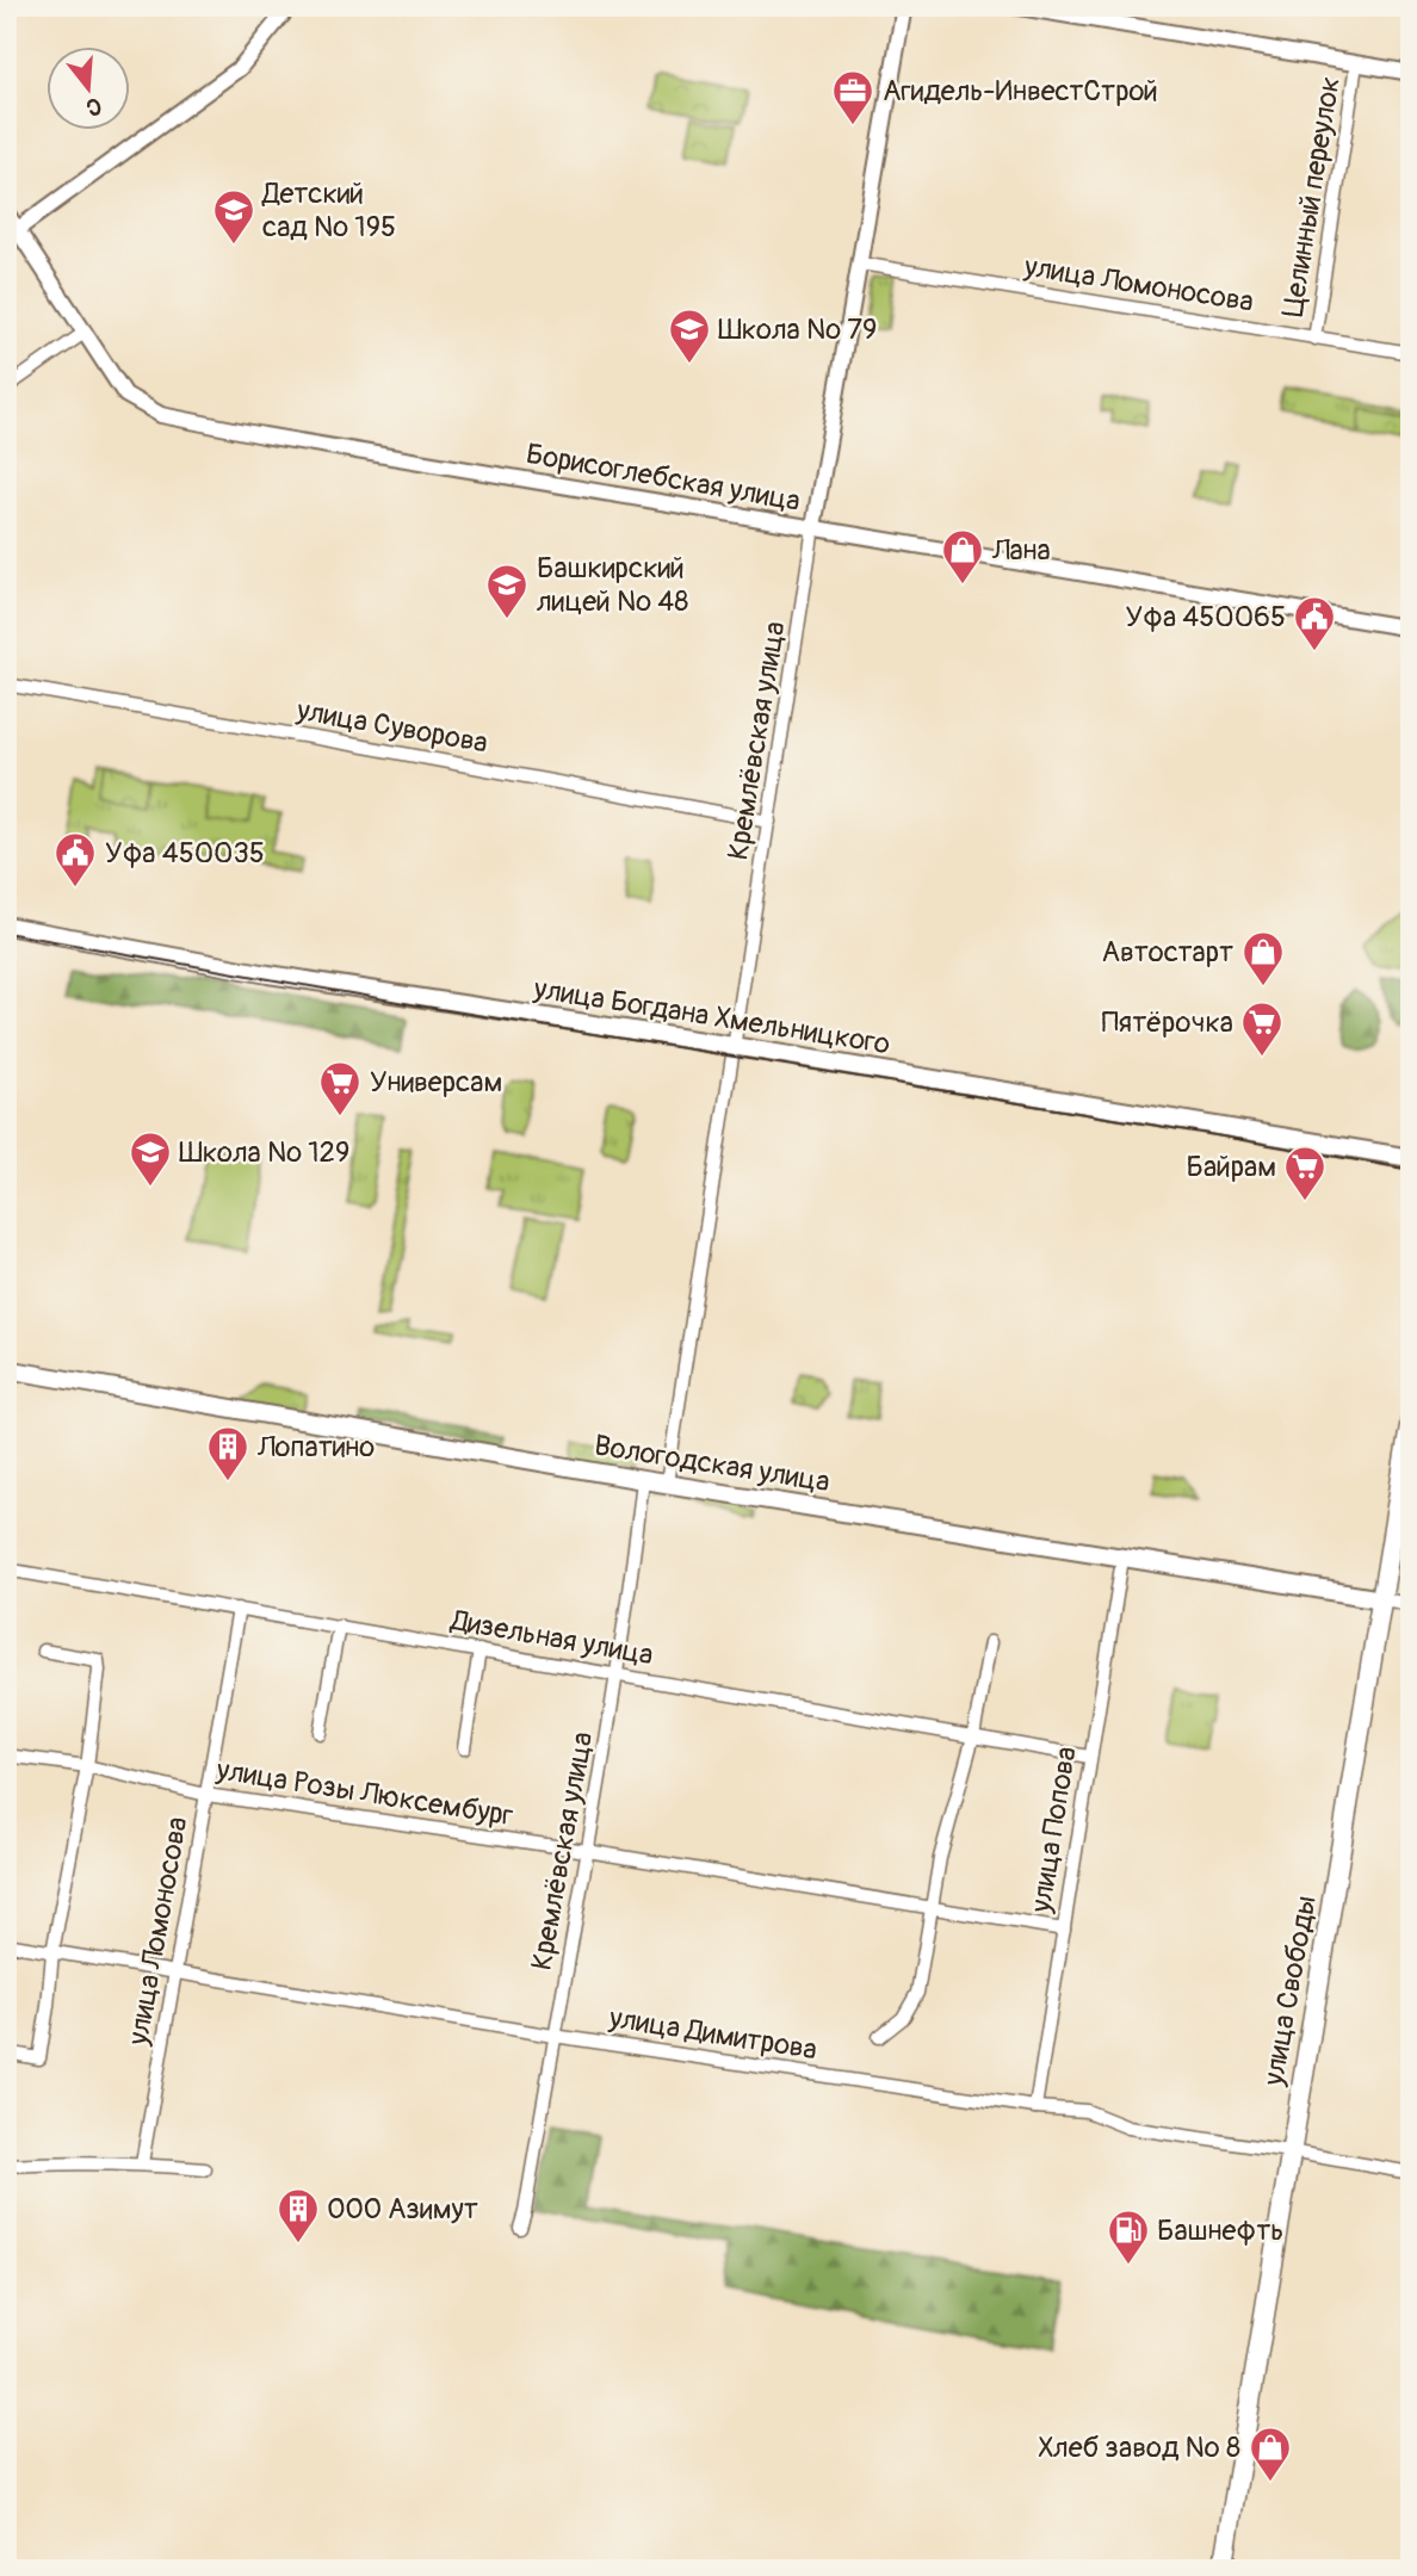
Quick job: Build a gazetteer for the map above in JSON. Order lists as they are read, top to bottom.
{
  "streets": {
    "main road": ["улица Богдана Хмельницкого", "Вологодская улица", "улица Свободы"],
    "street": [
      "Целинный переулок",
      "улица Ломоносова",
      "Борисоглебская улица",
      "улица Суворова",
      "Кремлёвская улица",
      "Дизельная улица",
      "улица Розы Люксембург",
      "улица Попова",
      "улица Димитрова"
    ]
  },
  "crossings": [
    ["Целинный переулок", "улица Ломоносова"],
    ["улица Ломоносова", "Кремлёвская улица"],
    ["улица Ломоносова", "Дизельная улица"],
    ["улица Ломоносова", "улица Розы Люксембург"],
    ["улица Ломоносова", "улица Димитрова"],
    ["Борисоглебская улица", "Кремлёвская улица"],
    ["улица Суворова", "Кремлёвская улица"],
    ["Кремлёвская улица", "улица Богдана Хмельницкого"],
    ["Кремлёвская улица", "Вологодская улица"],
    ["Кремлёвская улица", "Дизельная улица"],
    ["Кремлёвская улица", "улица Розы Люксембург"],
    ["Кремлёвская улица", "улица Димитрова"],
    ["Вологодская улица", "улица Попова"],
    ["Вологодская улица", "улица Свободы"],
    ["Дизельная улица", "улица Попова"],
    ["улица Розы Люксембург", "улица Попова"],
    ["улица Попова", "улица Димитрова"],
    ["улица Свободы", "улица Димитрова"]
  ],
  "places": {
    "office": ["Агидель-ИнвестСтрой"],
    "school or university": [
      "Детский сад № 195",
      "Школа № 79",
      "Башкирский лицей № 48",
      "Школа № 129"
    ],
    "shop": ["Лана", "Автостарт", "Хлеб завод № 8"],
    "public building": ["Уфа 450065", "Уфа 450035"],
    "supermarket": ["Пятёрочка", "Универсам", "Байрам"],
    "building": ["Лопатино", "ООО Азимут"],
    "fuel station": ["Башнефть"]
  },
  "north": "bottom"
}
